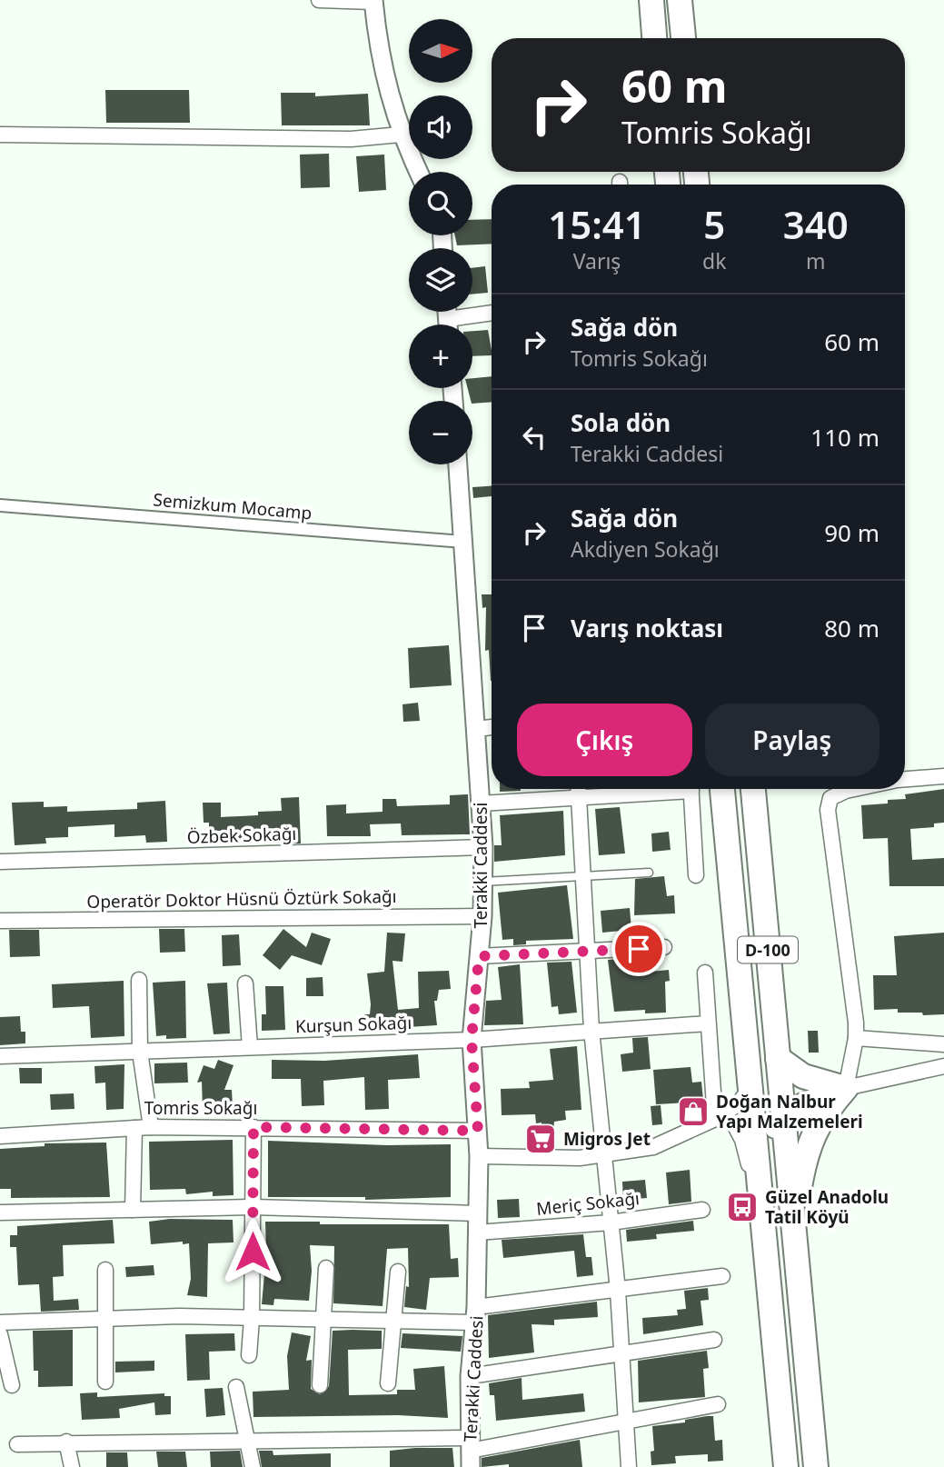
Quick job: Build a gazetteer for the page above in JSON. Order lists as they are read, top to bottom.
{
  "streets": {
    "highway": ["D-100"],
    "street": [
      "Semizkum Mocamp",
      "Özbek Sokağı",
      "Terakki Caddesi",
      "Operatör Doktor Hüsnü Öztürk Sokağı",
      "Kurşun Sokağı",
      "Tomris Sokağı",
      "Meriç Sokağı"
    ]
  },
  "crossings": [
    ["Semizkum Mocamp", "Terakki Caddesi"],
    ["Özbek Sokağı", "Terakki Caddesi"],
    ["Terakki Caddesi", "Operatör Doktor Hüsnü Öztürk Sokağı"],
    ["Terakki Caddesi", "Kurşun Sokağı"],
    ["Terakki Caddesi", "Tomris Sokağı"],
    ["Terakki Caddesi", "Meriç Sokağı"]
  ],
  "places": {
    "shop": ["Doğan Nalbur Yapı Malzemeleri"],
    "supermarket": ["Migros Jet"],
    "bus stop": ["Güzel Anadolu Tatil Köyü"]
  },
  "north": "right",
  "page": {
    "map_buttons": ["+", "−"],
    "turn": ["60 m", "Tomris Sokağı"],
    "eta": [
      "15:41",
      "Varış",
      "5",
      "dk",
      "340",
      "m"
    ],
    "list": [
      {
        "name": "Sağa dön",
        "note": "Tomris Sokağı",
        "value": "60 m"
      },
      {
        "name": "Sola dön",
        "note": "Terakki Caddesi",
        "value": "110 m"
      },
      {
        "name": "Sağa dön",
        "note": "Akdiyen Sokağı",
        "value": "90 m"
      },
      {
        "name": "Varış noktası",
        "value": "80 m"
      }
    ],
    "buttons": ["Çıkış", "Paylaş"]
  }
}
